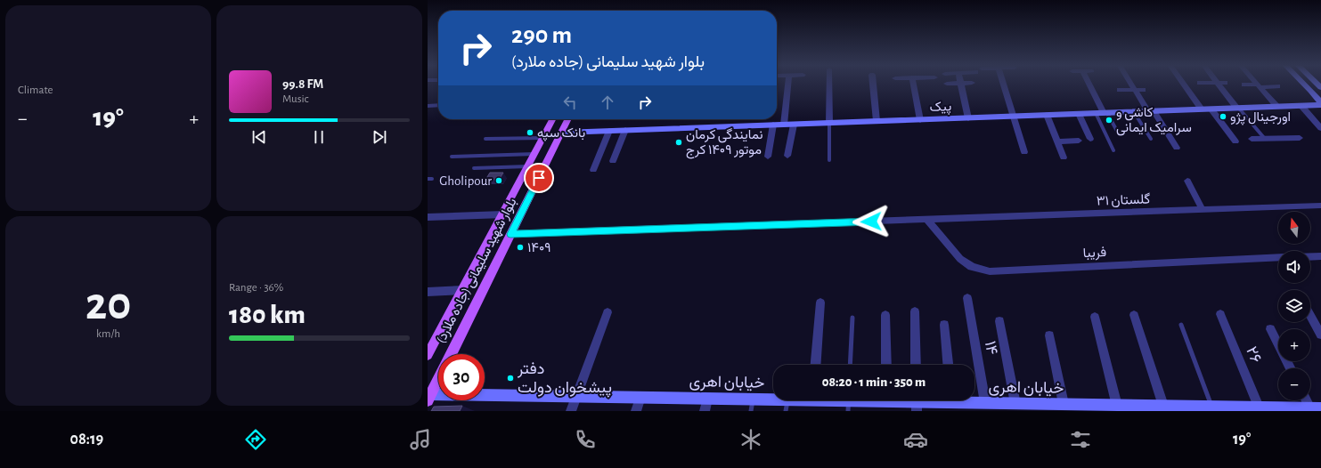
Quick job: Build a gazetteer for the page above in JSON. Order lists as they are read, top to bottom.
{
  "streets": {
    "main road": ["بلوار شهید سلیمانی (جاده ملارد)"],
    "street": [
      "پیک",
      "گلستان ۳۱",
      "فریبا",
      "۱۴",
      "۲۶",
      "خیابان اهری"
    ]
  },
  "crossings": [
    ["پیک", "بلوار شهید سلیمانی (جاده ملارد)"],
    ["گلستان ۳۱", "فریبا"],
    ["گلستان ۳۱", "بلوار شهید سلیمانی (جاده ملارد)"],
    ["بلوار شهید سلیمانی (جاده ملارد)", "خیابان اهری"],
    ["۱۴", "خیابان اهری"],
    ["۲۶", "خیابان اهری"]
  ],
  "places": [
    "اورجینال پژو",
    "کاشی و سرامیک ایمانی",
    "بانک سپه",
    "نمایندگی کرمان موتور ۱۴۰۹ کرج",
    "Gholipour",
    "۱۴۰۹",
    "دفتر پیشخوان دولت"
  ],
  "north": "top",
  "page": {
    "tile": [
      "Climate",
      ["20", "km/h"],
      ["Range · 36%", "180 km"]
    ],
    "turn": ["290 m", "بلوار شهید سلیمانی (جاده ملارد)"],
    "song": ["99.8 FM", "Music"],
    "heat": ["−", "19°", "+"],
    "map_buttons": ["+", "−"],
    "limit": "30",
    "trip": "08:20 · 1 min · 350 m",
    "tabs": ["08:19", "19°"]
  }
}
